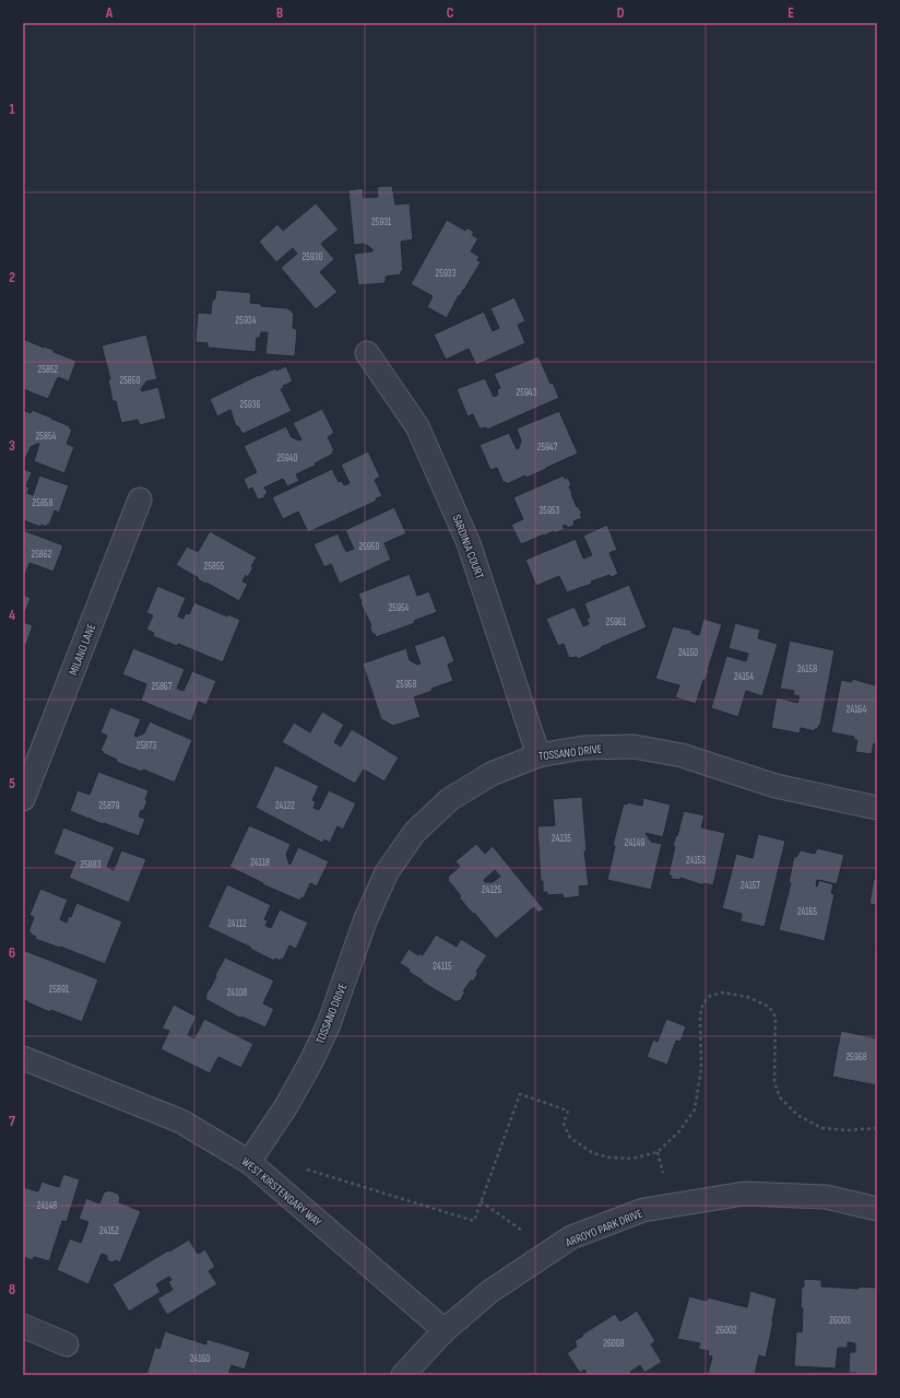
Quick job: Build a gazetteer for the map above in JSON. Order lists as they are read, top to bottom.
{
  "streets": {
    "street": [
      "SARDINIA COURT",
      "MILANO LANE",
      "TOSSANO DRIVE",
      "WEST KIRSTENGARY WAY",
      "ARROYO PARK DRIVE"
    ]
  },
  "crossings": [
    ["SARDINIA COURT", "TOSSANO DRIVE"],
    ["TOSSANO DRIVE", "WEST KIRSTENGARY WAY"],
    ["WEST KIRSTENGARY WAY", "ARROYO PARK DRIVE"]
  ],
  "house_numbers": [
    "25931",
    "25930",
    "25933",
    "25934",
    "25852",
    "25850",
    "25943",
    "25936",
    "25854",
    "25947",
    "25940",
    "25858",
    "25953",
    "25950",
    "25862",
    "25855",
    "25954",
    "25961",
    "24150",
    "24158",
    "24154",
    "25958",
    "25867",
    "24164",
    "25873",
    "25879",
    "24122",
    "24135",
    "24149",
    "24153",
    "24118",
    "25883",
    "24157",
    "24125",
    "24165",
    "24112",
    "24115",
    "25891",
    "24108",
    "25968",
    "24148",
    "24152",
    "26003",
    "26002",
    "26008",
    "24160"
  ],
  "grid": {
    "columns": [
      "A",
      "B",
      "C",
      "D",
      "E"
    ],
    "rows": [
      "1",
      "2",
      "3",
      "4",
      "5",
      "6",
      "7",
      "8"
    ]
  }
}
